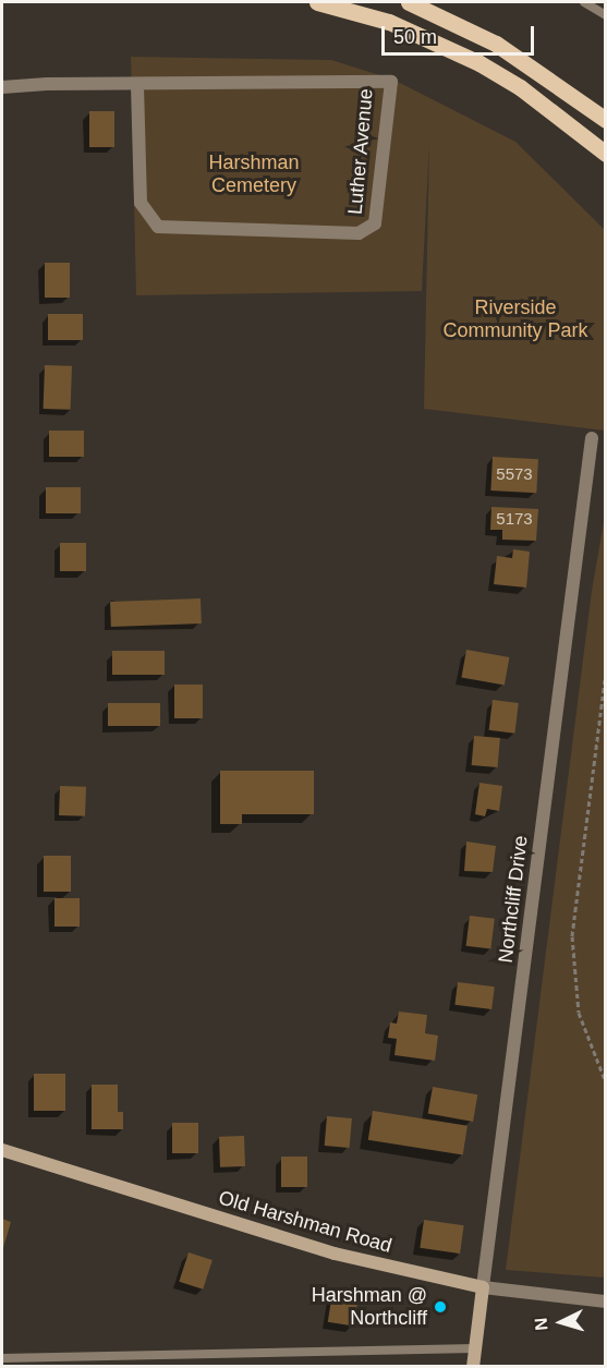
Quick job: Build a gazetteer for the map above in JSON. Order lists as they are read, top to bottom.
{
  "streets": {
    "street": ["Luther Avenue", "Northcliff Drive", "Old Harshman Road"]
  },
  "crossings": [
    ["Northcliff Drive", "Old Harshman Road"]
  ],
  "parks": ["Harshman Cemetery", "Riverside Community Park"],
  "places": ["Harshman @ Northcliff"],
  "house_numbers": ["5573", "5173"],
  "scale_bar": "50 m",
  "north": "left"
}
